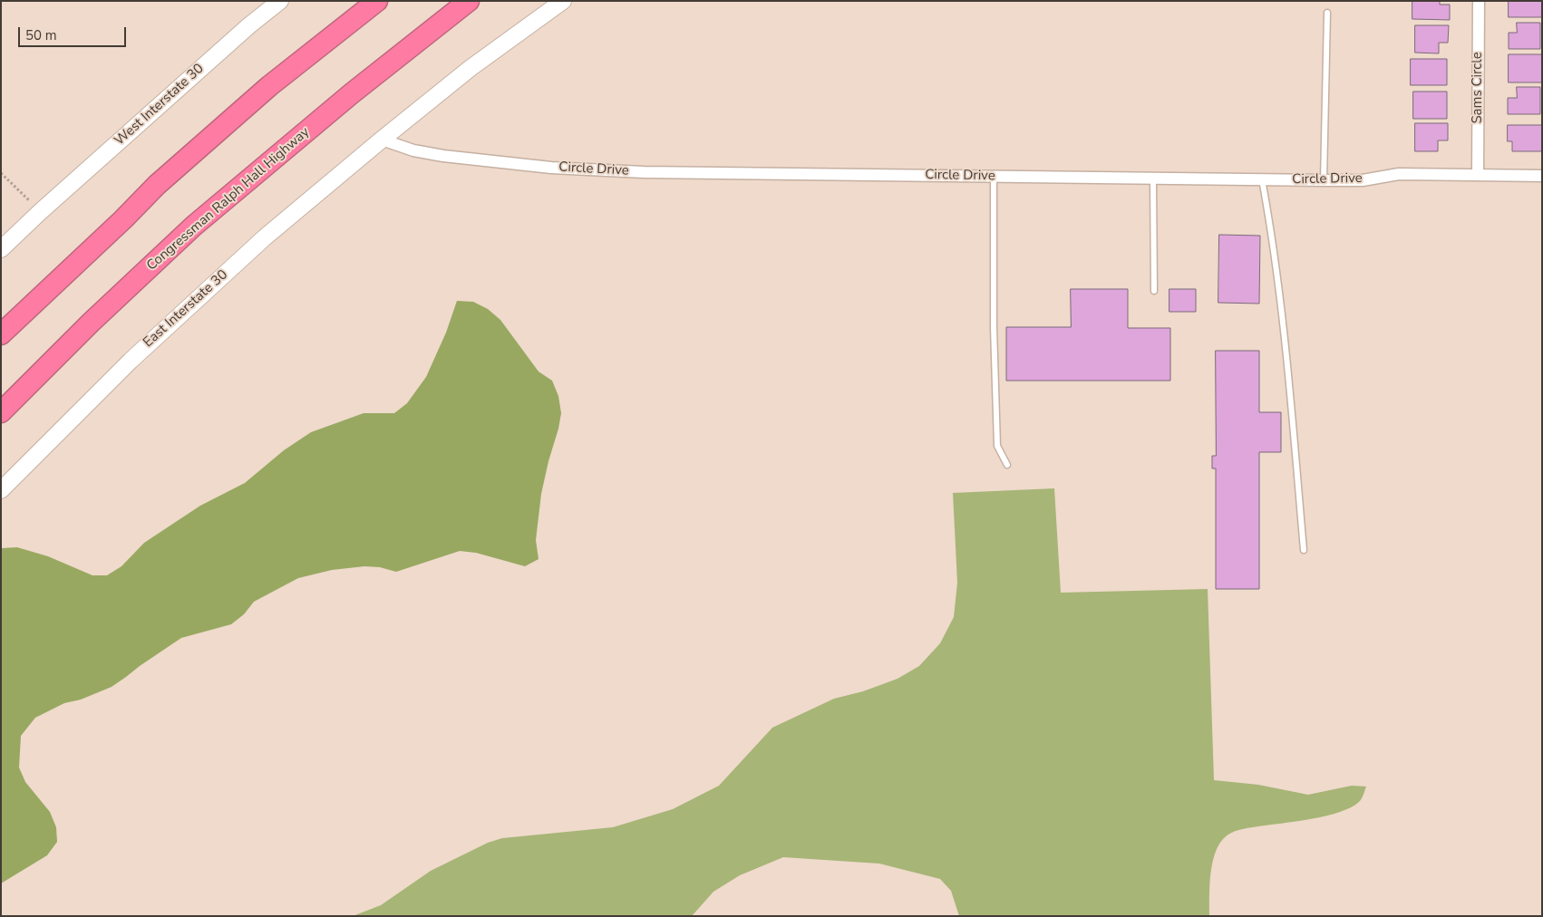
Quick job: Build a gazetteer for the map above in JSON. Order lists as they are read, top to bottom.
{
  "streets": {
    "highway": ["Congressman Ralph Hall Highway"],
    "main road": ["West Interstate 30", "East Interstate 30"],
    "street": ["Sams Circle", "Circle Drive"]
  },
  "crossings": [
    ["Sams Circle", "Circle Drive"],
    ["Circle Drive", "East Interstate 30"]
  ],
  "scale_bar": "50 m"
}
